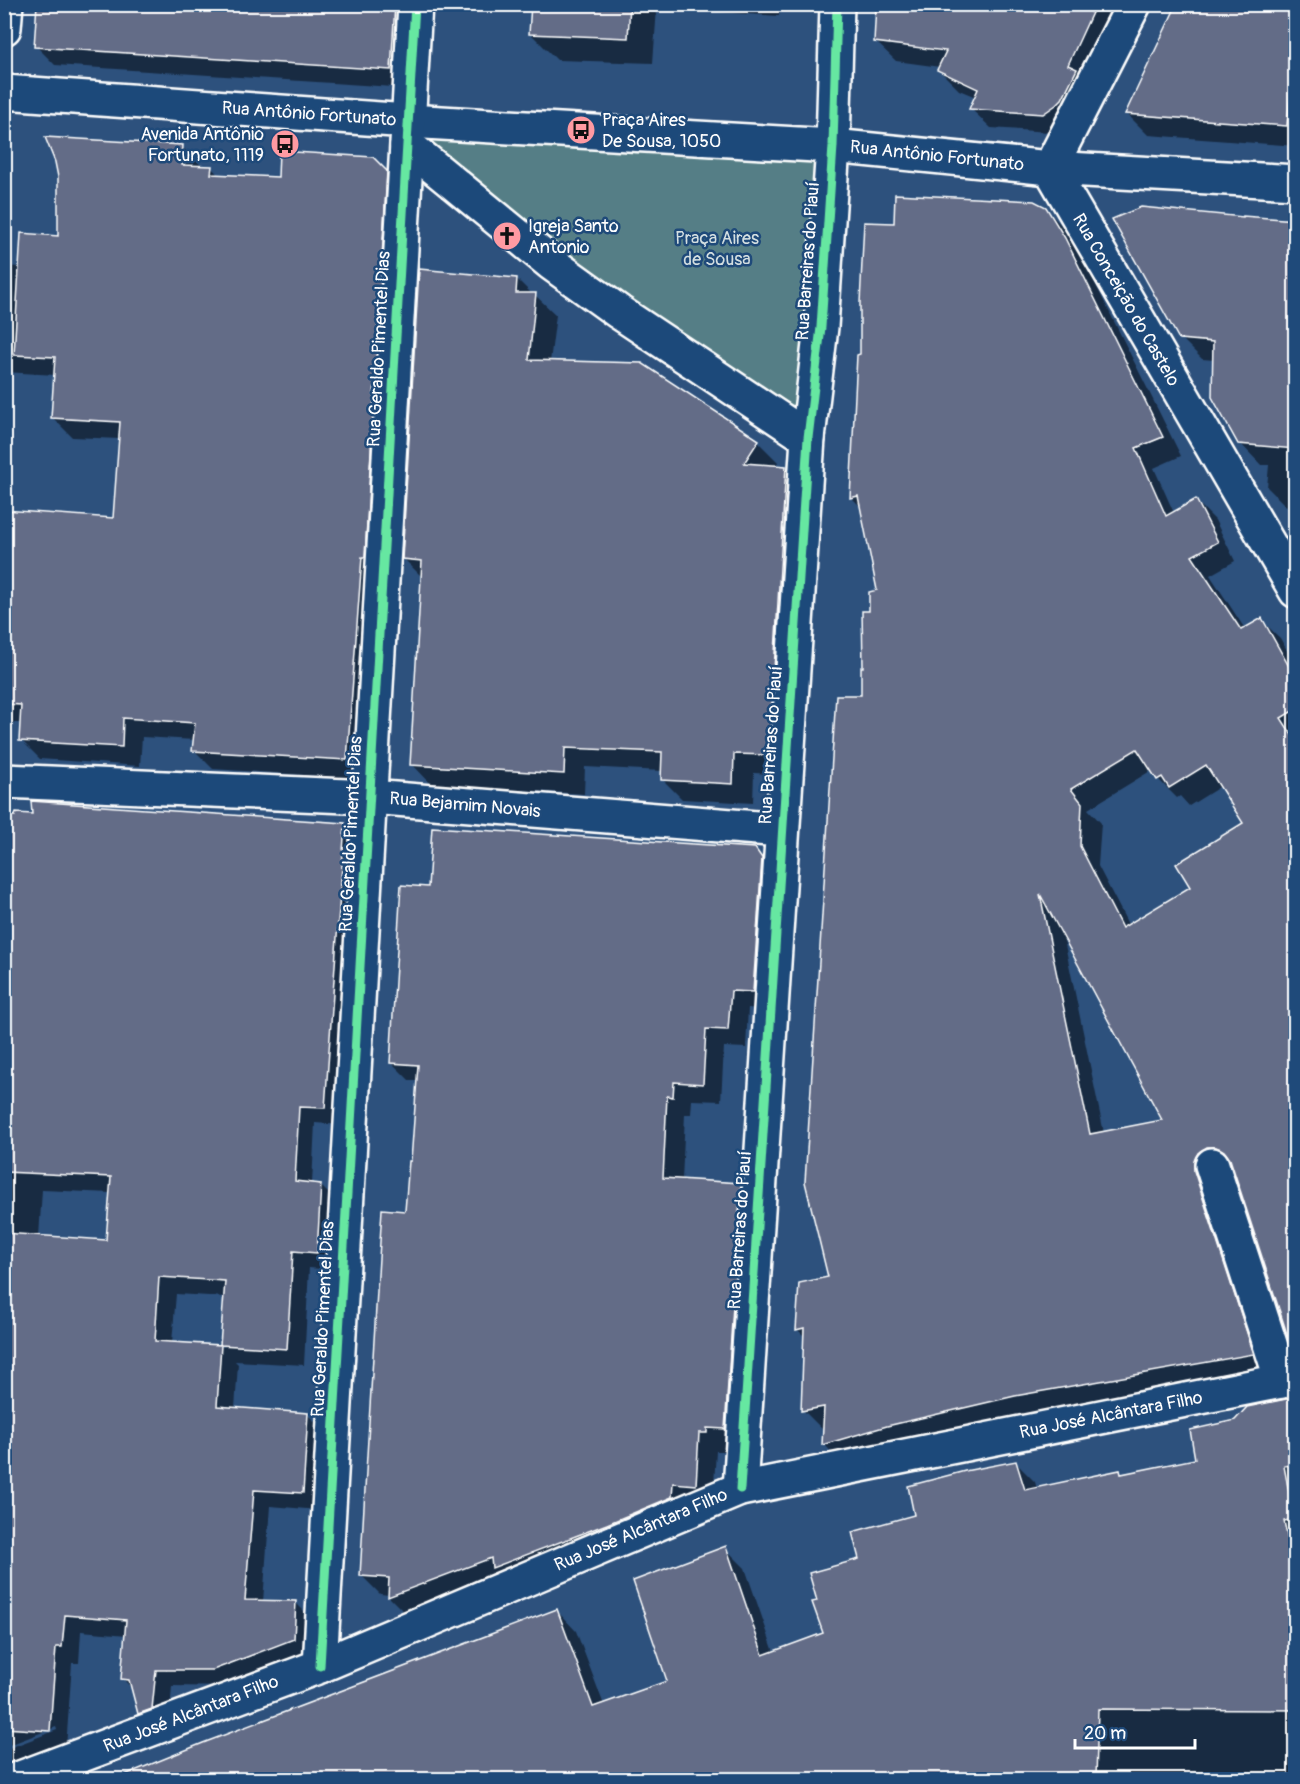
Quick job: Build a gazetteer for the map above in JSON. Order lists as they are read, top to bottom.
{
  "streets": {
    "street": [
      "Rua Antônio Fortunato",
      "Rua Barreiras do Piauí",
      "Rua Conceição do Castelo",
      "Rua Geraldo Pimentel Dias",
      "Rua Bejamim Novais",
      "Rua José Alcântara Filho"
    ]
  },
  "crossings": [
    ["Rua Antônio Fortunato", "Rua Barreiras do Piauí"],
    ["Rua Antônio Fortunato", "Rua Conceição do Castelo"],
    ["Rua Antônio Fortunato", "Rua Geraldo Pimentel Dias"],
    ["Rua Barreiras do Piauí", "Rua Bejamim Novais"],
    ["Rua Barreiras do Piauí", "Rua José Alcântara Filho"],
    ["Rua Geraldo Pimentel Dias", "Rua Bejamim Novais"],
    ["Rua Geraldo Pimentel Dias", "Rua José Alcântara Filho"]
  ],
  "parks": ["Praça Aires de Sousa"],
  "places": {
    "bus stop": ["Praça Aires De Sousa, 1050", "Avenida Antônio Fortunato, 1119"],
    "church": ["Igreja Santo Antonio"]
  },
  "scale_bar": "20 m"
}
